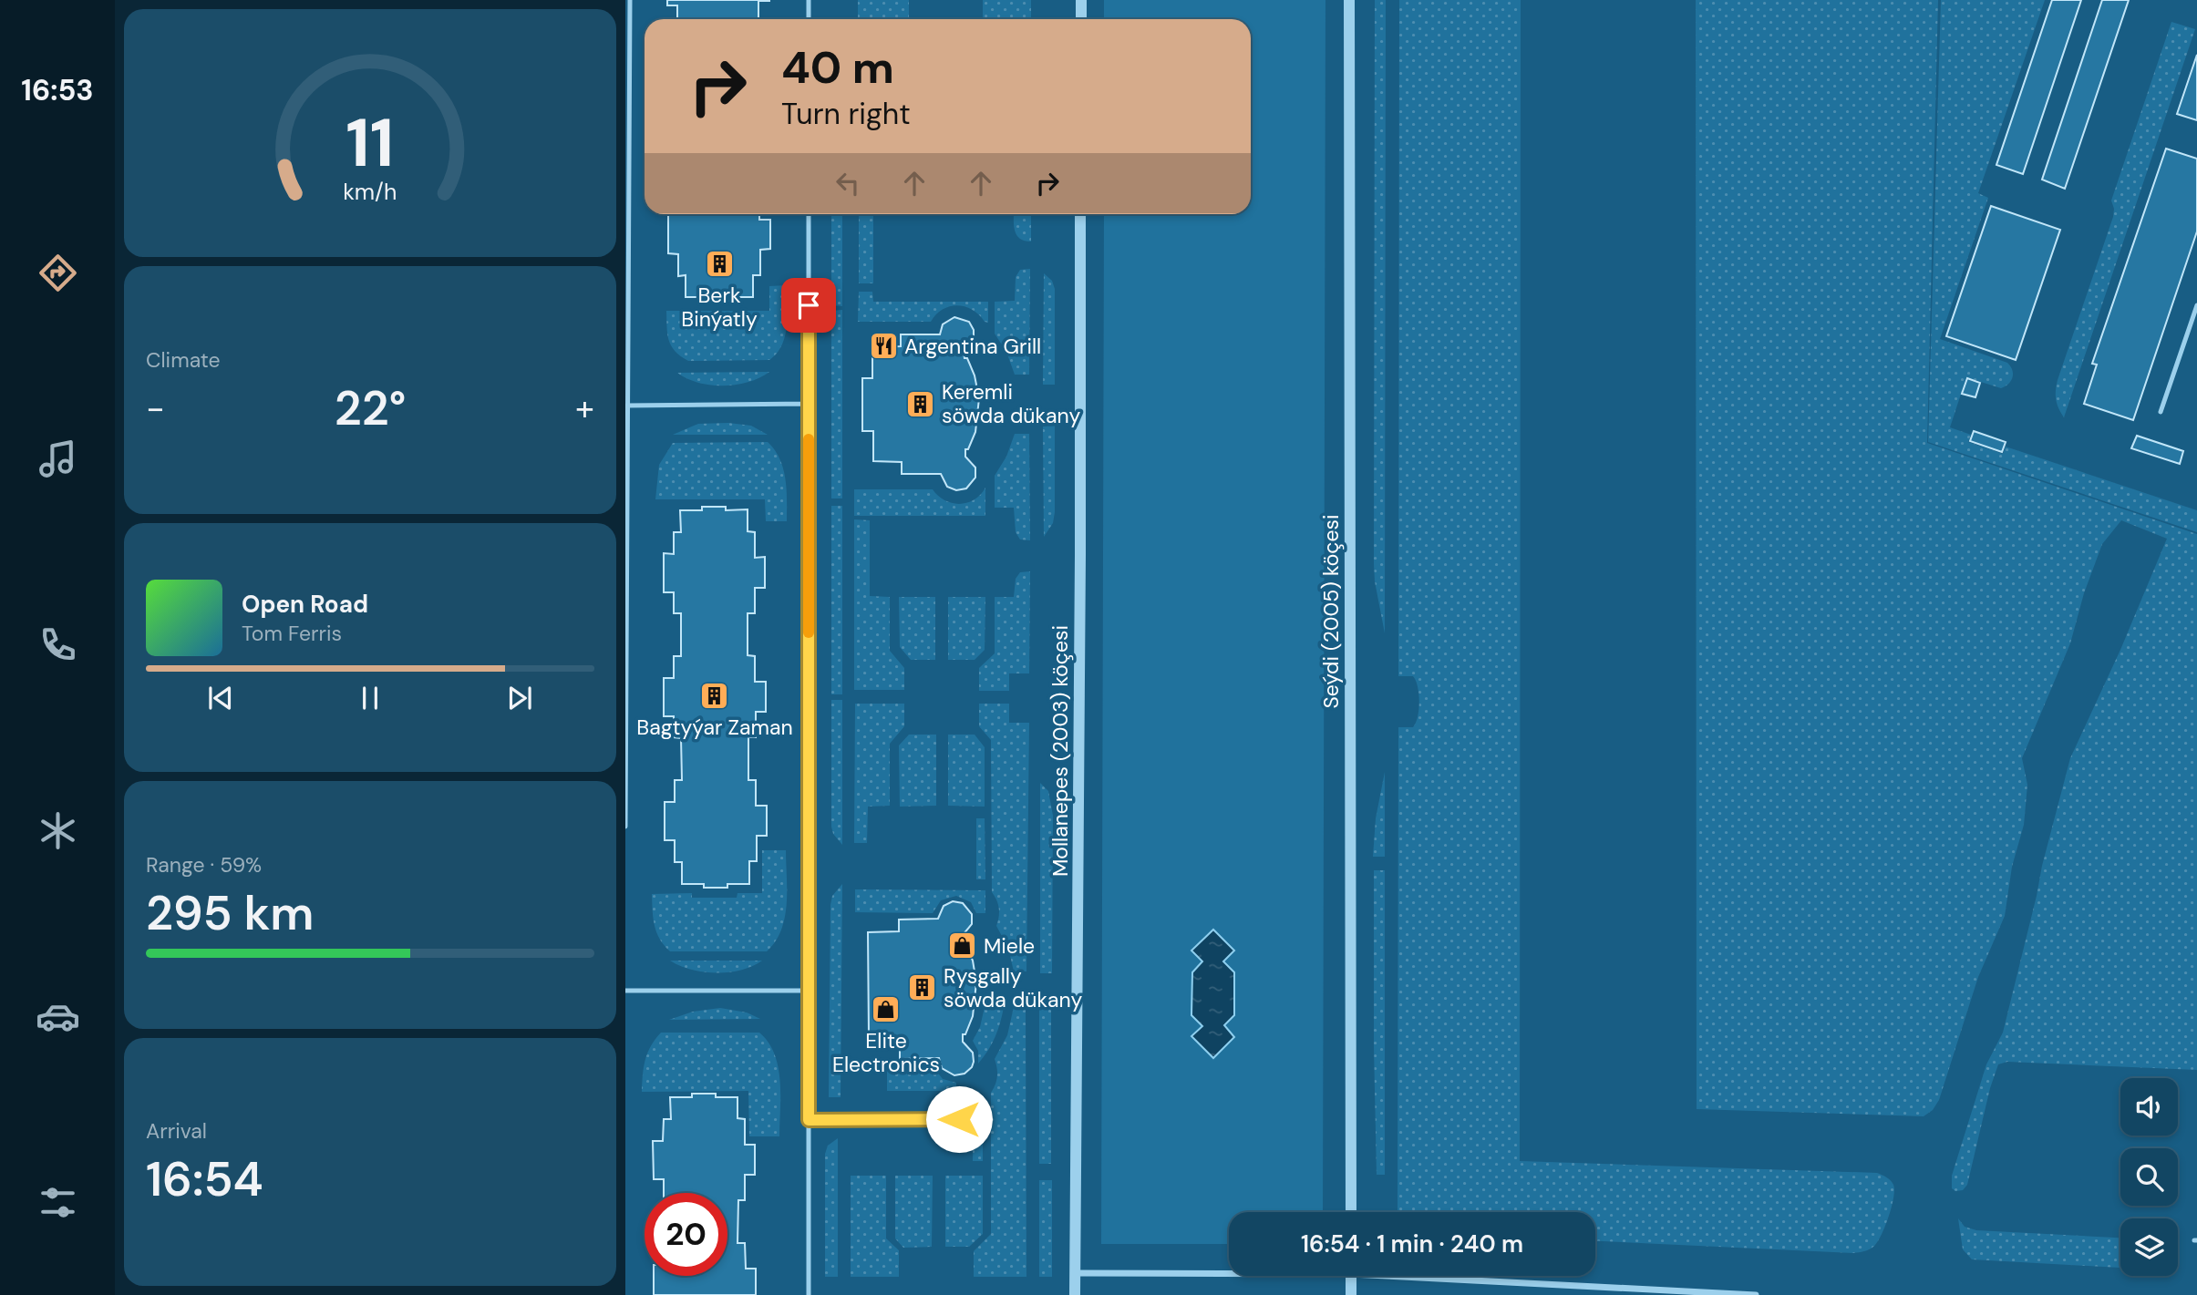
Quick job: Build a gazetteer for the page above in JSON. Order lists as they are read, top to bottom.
{
  "streets": {
    "street": ["Seýdi (2005) köçesi", "Mollanepes (2003) köçesi"]
  },
  "places": {
    "building": [
      "Berk Binýatly",
      "Keremli söwda dükany",
      "Bagtyýar Zaman",
      "Rysgally söwda dükany"
    ],
    "restaurant": ["Argentina Grill"],
    "shop": ["Miele", "Elite Electronics"]
  },
  "page": {
    "tabs": "16:53",
    "turn": ["40 m", "Turn right"],
    "tile": [
      "Climate",
      ["Range · 59%", "295 km"],
      ["Arrival", "16:54"]
    ],
    "heat": ["−", "22°", "+"],
    "song": ["Open Road", "Tom Ferris"],
    "limit": "20",
    "trip": "16:54 · 1 min · 240 m",
    "gauge": ["11", "km/h"]
  }
}
